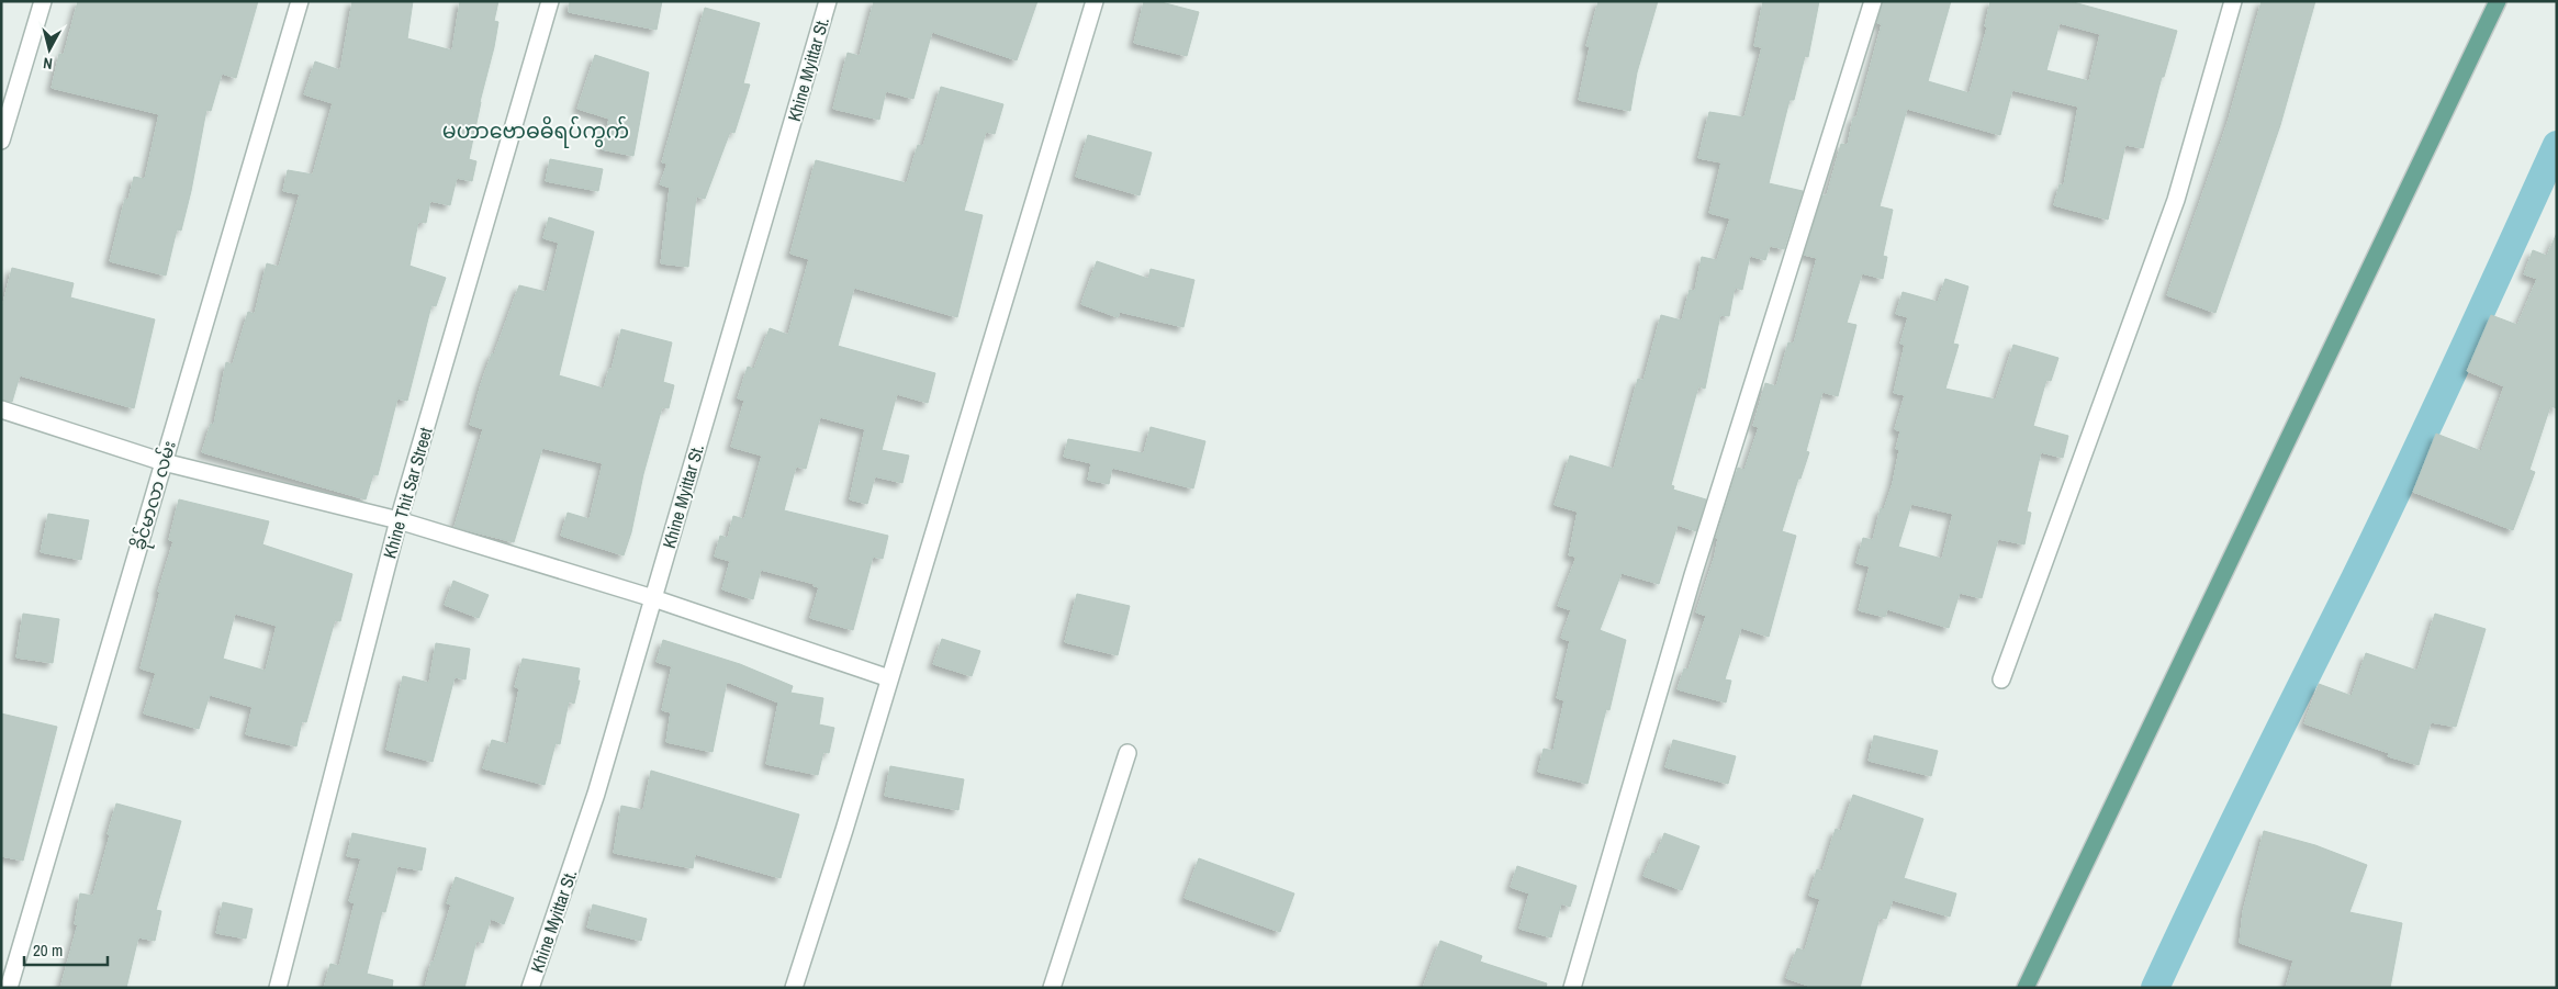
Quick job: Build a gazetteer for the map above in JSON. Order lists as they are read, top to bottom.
{
  "streets": {
    "street": ["Khine Myittar St.", "Khine Thit Sar Street", "ခိုင်မာလာ လမ်း"]
  },
  "districts": ["မဟာဗောဓဓိရပ်ကွက်"],
  "scale_bar": "20 m",
  "north": "bottom"
}
